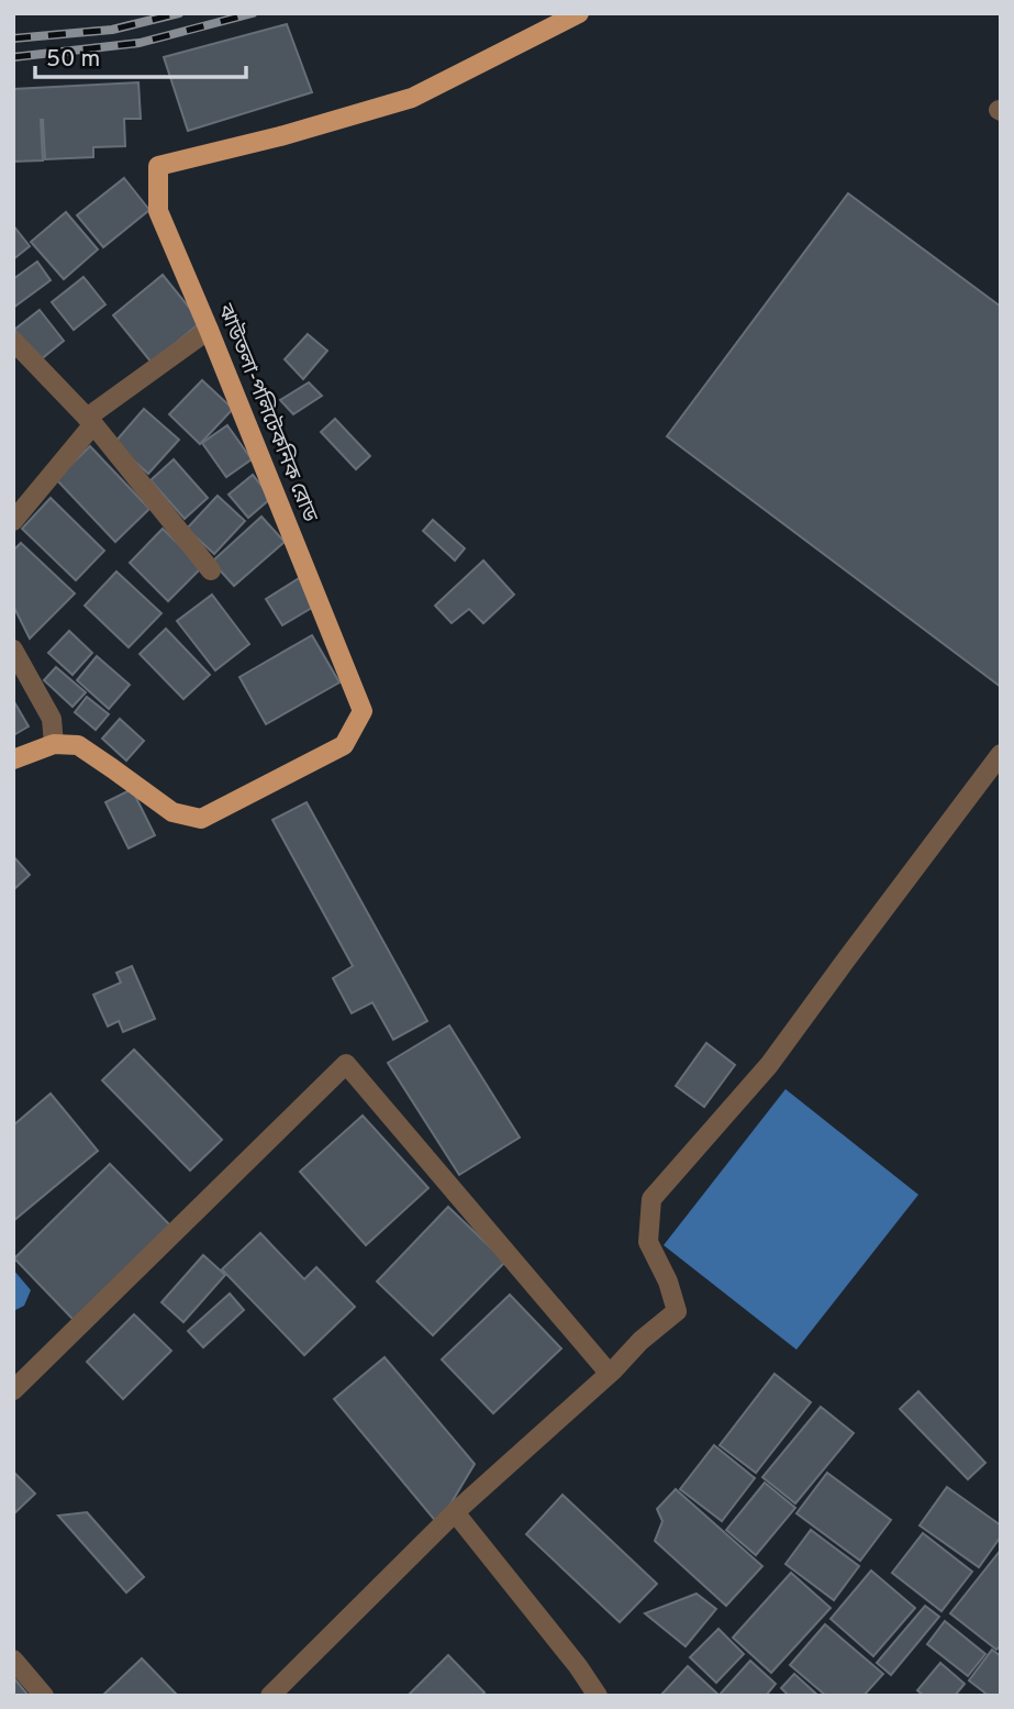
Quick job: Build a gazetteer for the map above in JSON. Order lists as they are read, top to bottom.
{
  "streets": {
    "main road": ["ঝাউতলা-পলিটেকনিক রোড"]
  },
  "scale_bar": "50 m"
}
